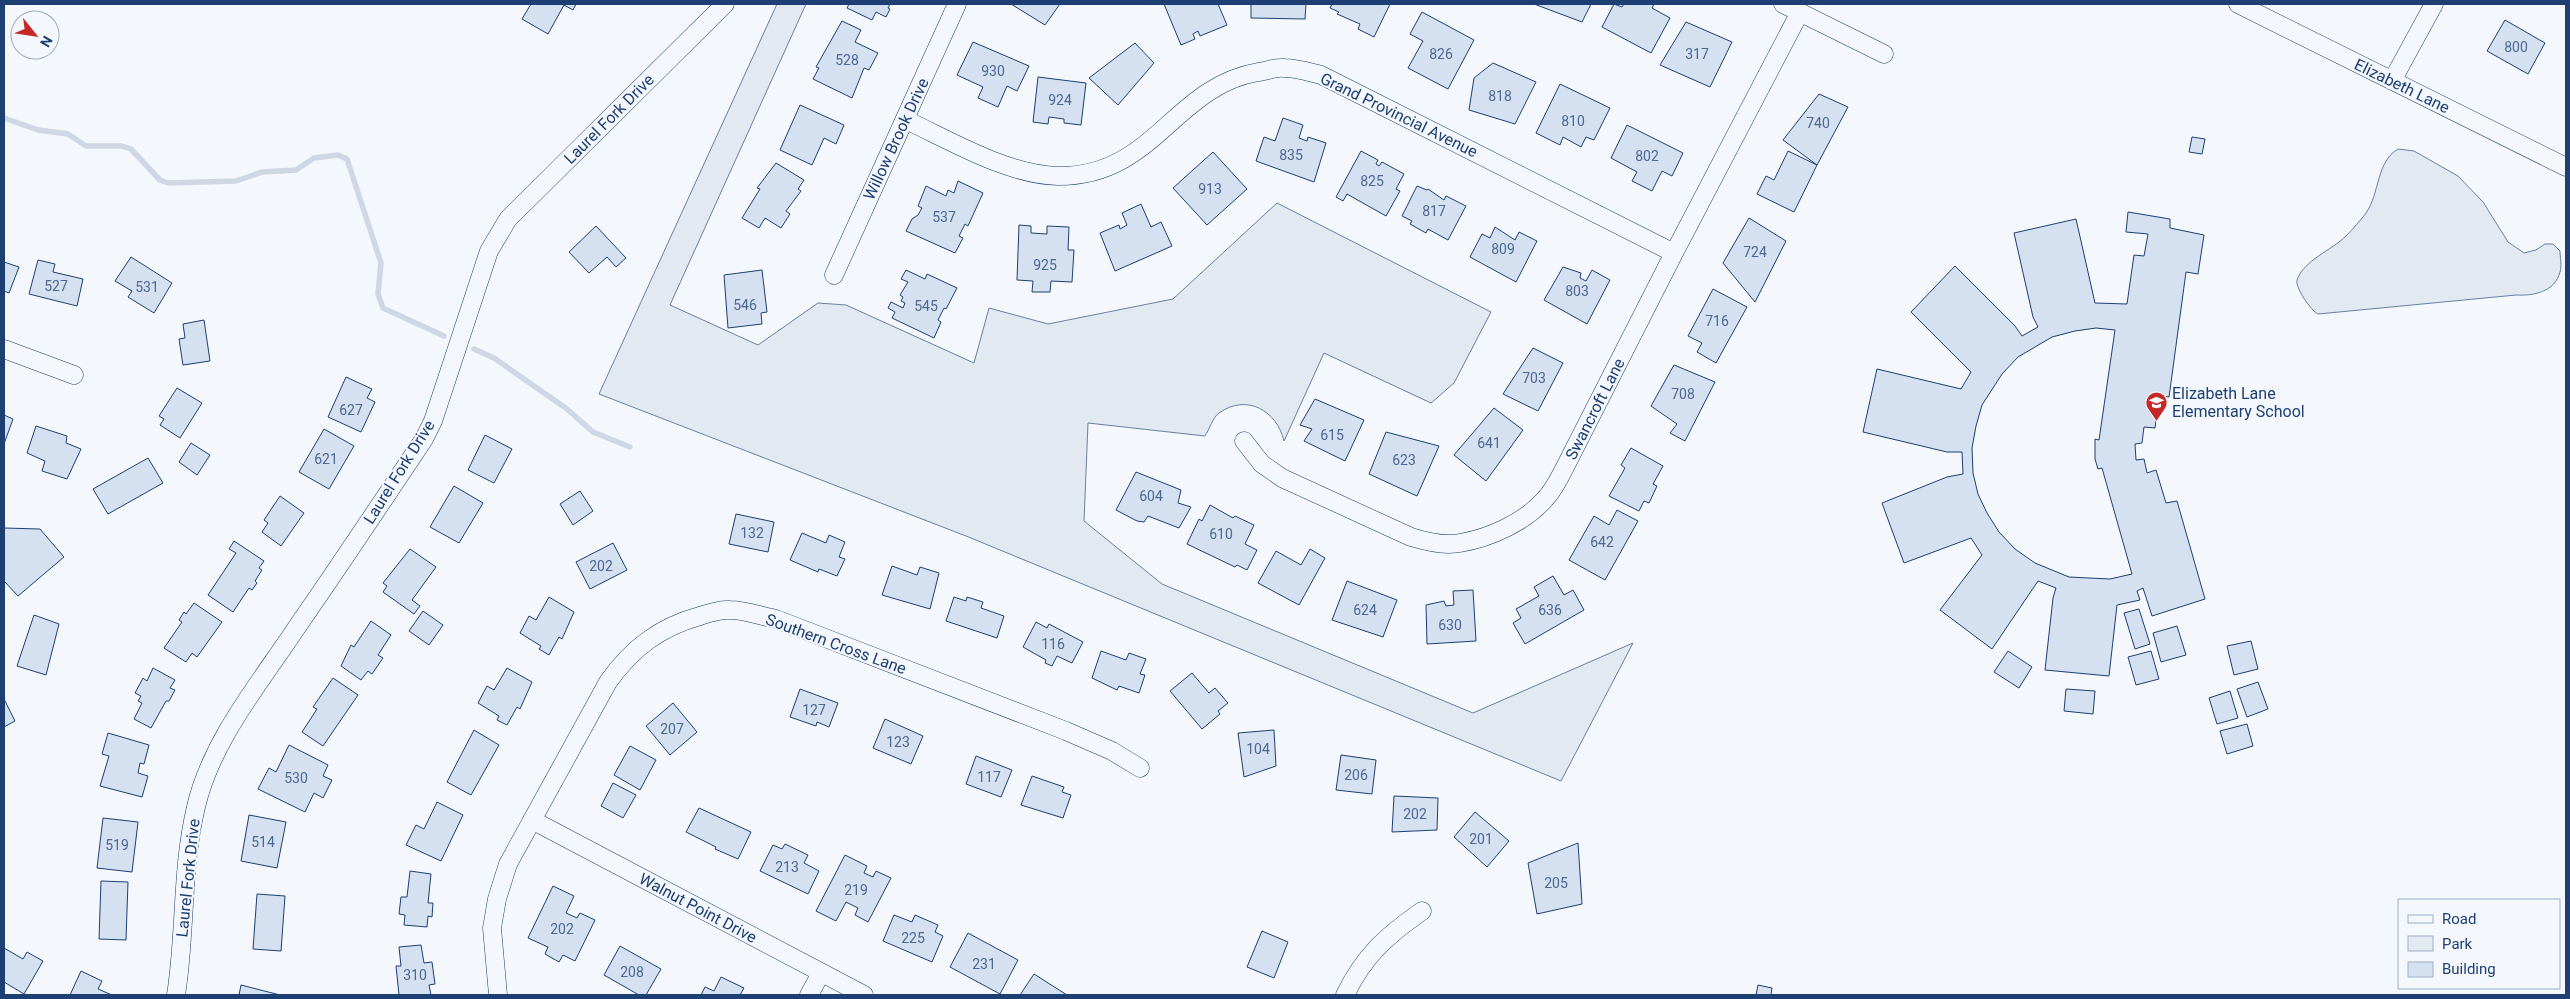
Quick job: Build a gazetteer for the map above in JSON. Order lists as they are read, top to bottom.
{
  "streets": {
    "street": [
      "Elizabeth Lane",
      "Grand Provincial Avenue",
      "Laurel Fork Drive",
      "Willow Brook Drive",
      "Swancroft Lane",
      "Southern Cross Lane",
      "Walnut Point Drive"
    ]
  },
  "crossings": [
    ["Grand Provincial Avenue", "Willow Brook Drive"],
    ["Grand Provincial Avenue", "Swancroft Lane"],
    ["Southern Cross Lane", "Walnut Point Drive"]
  ],
  "places": {
    "school or university": ["Elizabeth Lane Elementary School"]
  },
  "house_numbers": [
    "800",
    "826",
    "317",
    "528",
    "930",
    "818",
    "924",
    "810",
    "740",
    "835",
    "802",
    "825",
    "913",
    "817",
    "537",
    "809",
    "724",
    "925",
    "527",
    "531",
    "803",
    "546",
    "545",
    "716",
    "703",
    "708",
    "627",
    "615",
    "641",
    "621",
    "623",
    "604",
    "132",
    "610",
    "642",
    "202",
    "624",
    "636",
    "630",
    "116",
    "127",
    "207",
    "123",
    "104",
    "206",
    "117",
    "530",
    "202",
    "201",
    "514",
    "519",
    "213",
    "205",
    "219",
    "202",
    "225",
    "231",
    "208",
    "310"
  ],
  "legend": ["Road", "Park", "Building"],
  "north": "bottom right"
}
